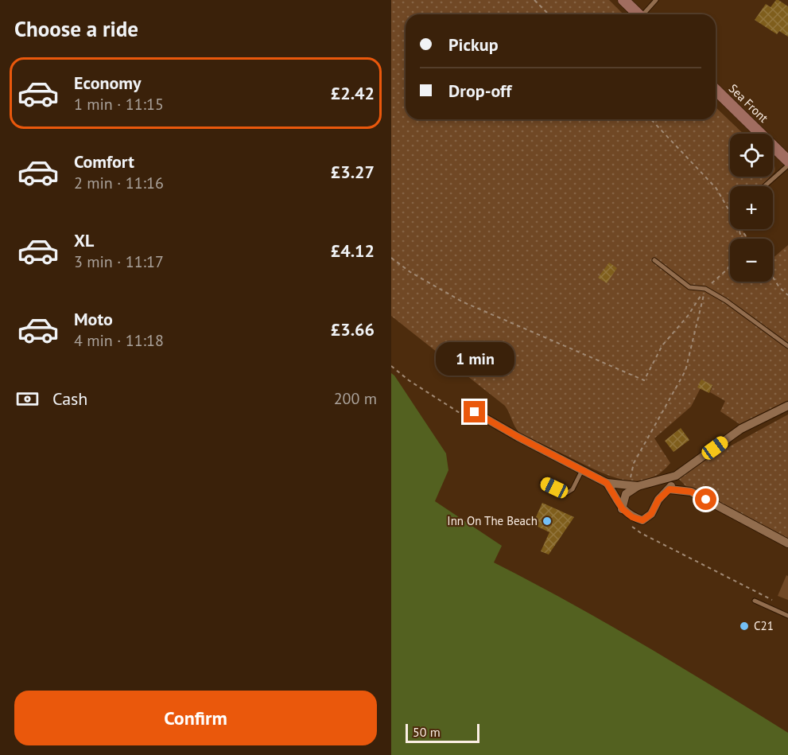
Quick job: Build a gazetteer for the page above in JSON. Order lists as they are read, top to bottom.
{
  "streets": {
    "street": ["Sea Front"]
  },
  "places": ["Inn On The Beach", "C21"],
  "scale_bar": "50 m",
  "page": {
    "heading": "Choose a ride",
    "banner": ["Pickup", "Drop-off"],
    "list": [
      {
        "name": "Economy",
        "note": "1 min · 11:15",
        "value": "£2.42"
      },
      {
        "name": "Comfort",
        "note": "2 min · 11:16",
        "value": "£3.27"
      },
      {
        "name": "XL",
        "note": "3 min · 11:17",
        "value": "£4.12"
      },
      {
        "name": "Moto",
        "note": "4 min · 11:18",
        "value": "£3.66"
      }
    ],
    "map_buttons": ["+", "−"],
    "bubble": "1 min",
    "pay": ["Cash", "200 m"],
    "buttons": "Confirm",
    "scale": "50 m"
  }
}
